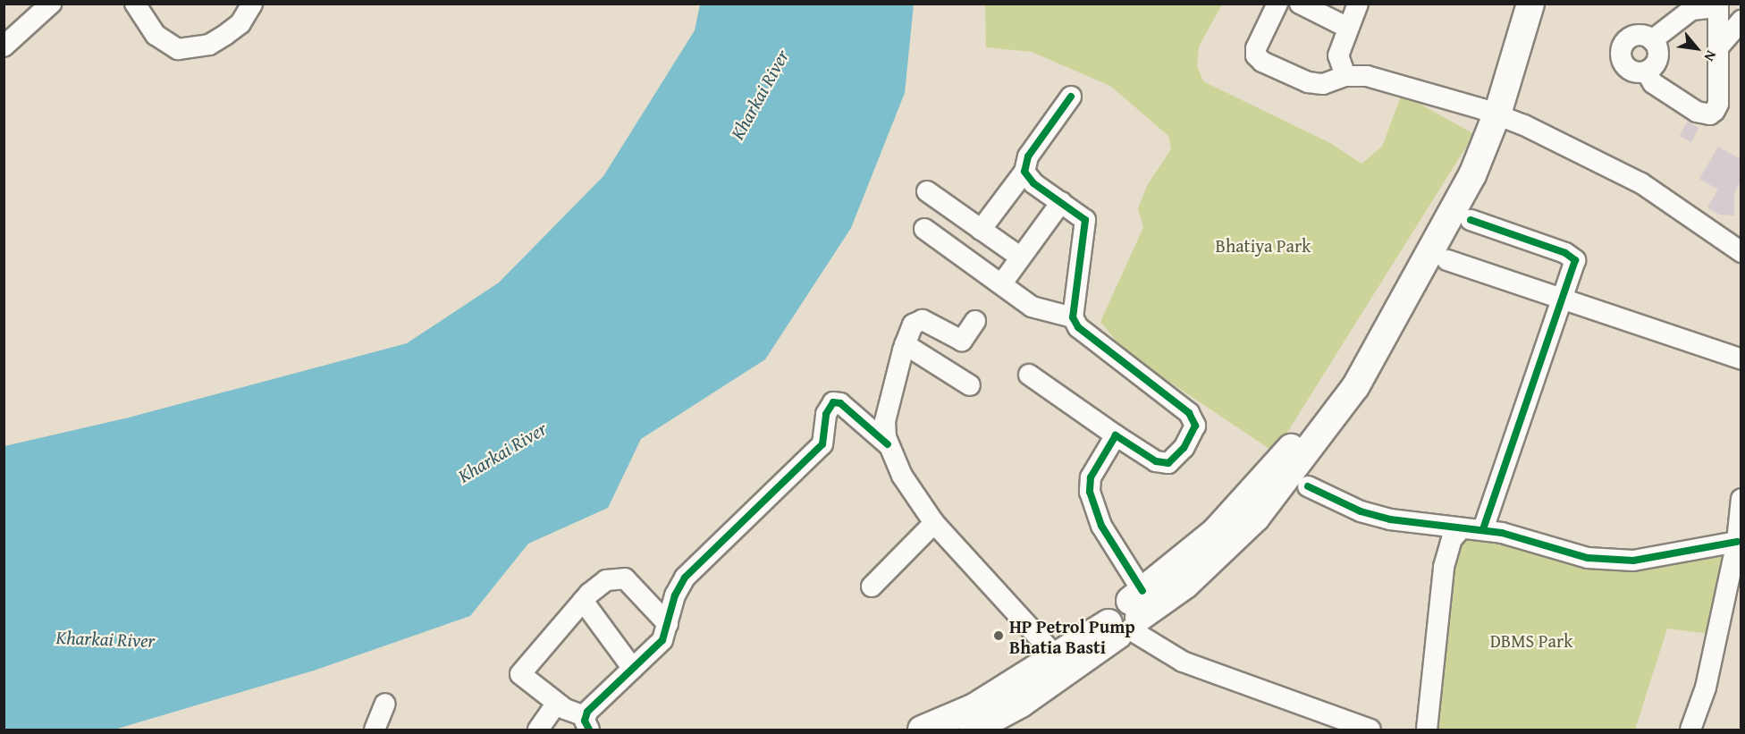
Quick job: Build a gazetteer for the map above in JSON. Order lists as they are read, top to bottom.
{
  "water": ["Kharkai River"],
  "parks": ["Bhatiya Park", "DBMS Park"],
  "places": ["HP Petrol Pump Bhatia Basti"],
  "north": "bottom right"
}
